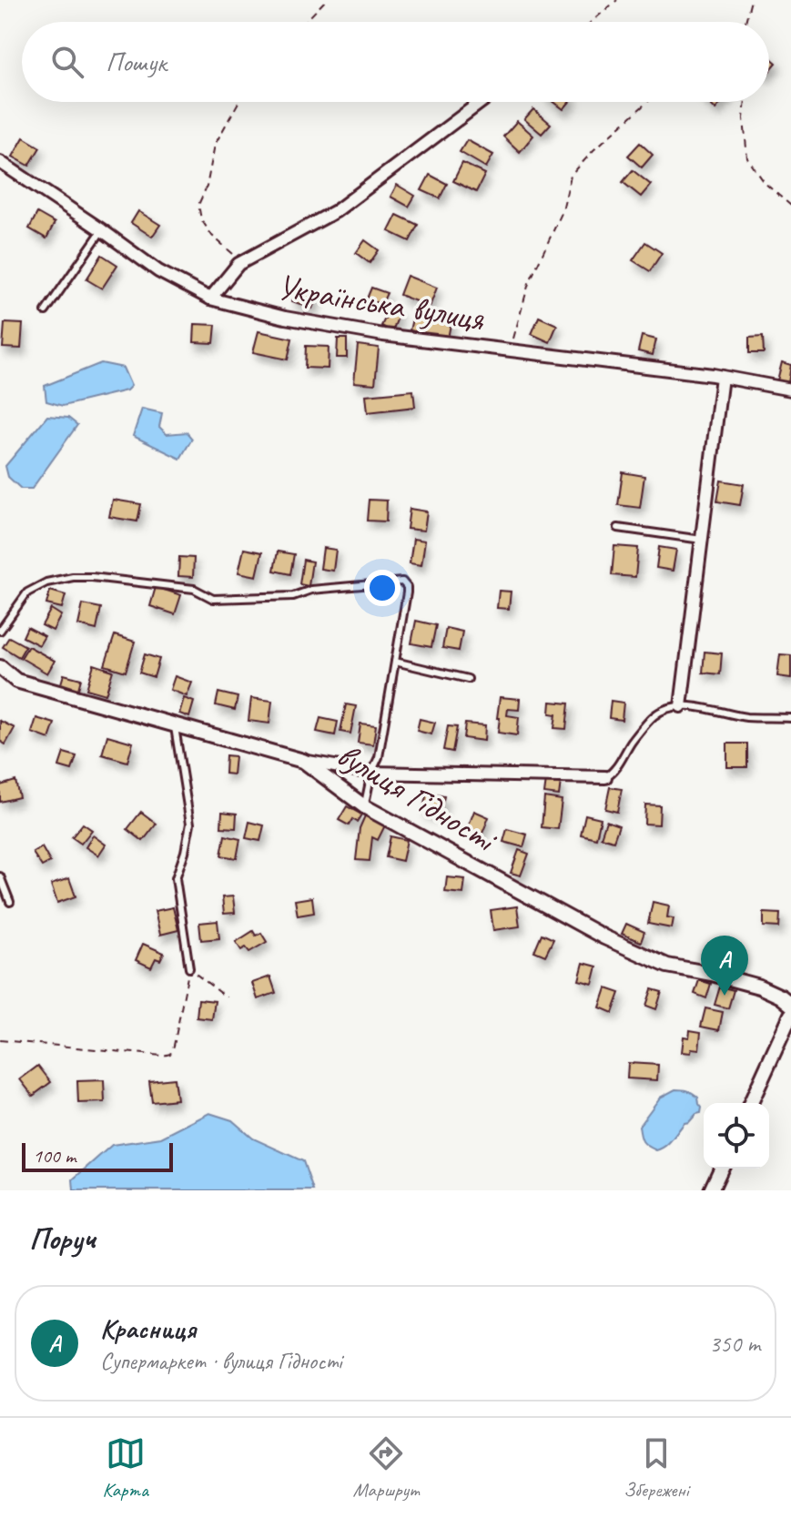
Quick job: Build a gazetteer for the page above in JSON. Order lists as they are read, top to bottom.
{
  "streets": {
    "street": ["Українська вулиця", "вулиця Гідності"]
  },
  "scale_bar": "100 m",
  "page": {
    "search": "Пошук",
    "pins": "A",
    "scale": "100 m",
    "heading": "Поруч",
    "list": [
      {
        "mark": "A",
        "name": "Красниця",
        "note": "Супермаркет · вулиця Гідності",
        "value": "350 m"
      }
    ],
    "nav": ["Карта", "Маршрут", "Збережені"]
  }
}
